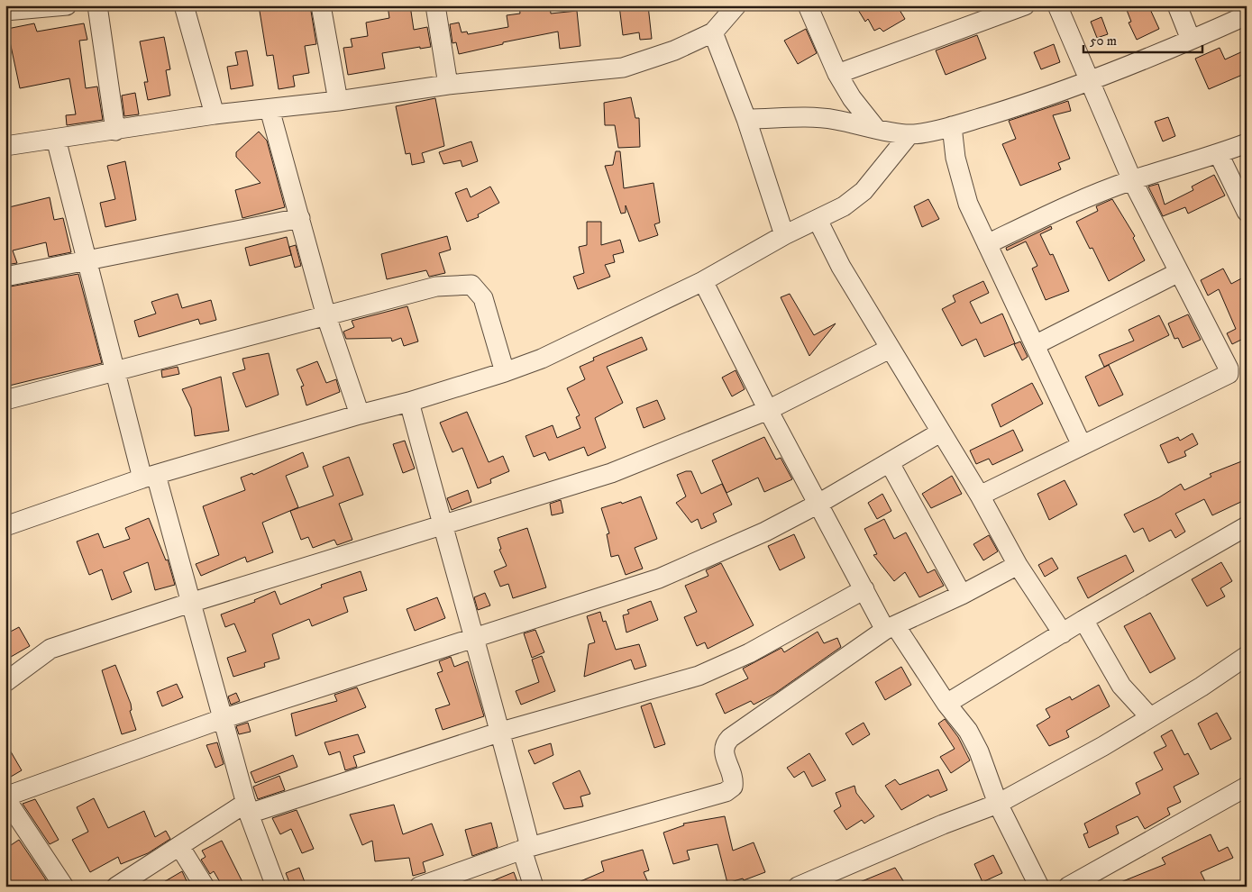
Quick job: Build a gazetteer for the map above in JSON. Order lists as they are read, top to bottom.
{
  "scale_bar": "50 m"
}
